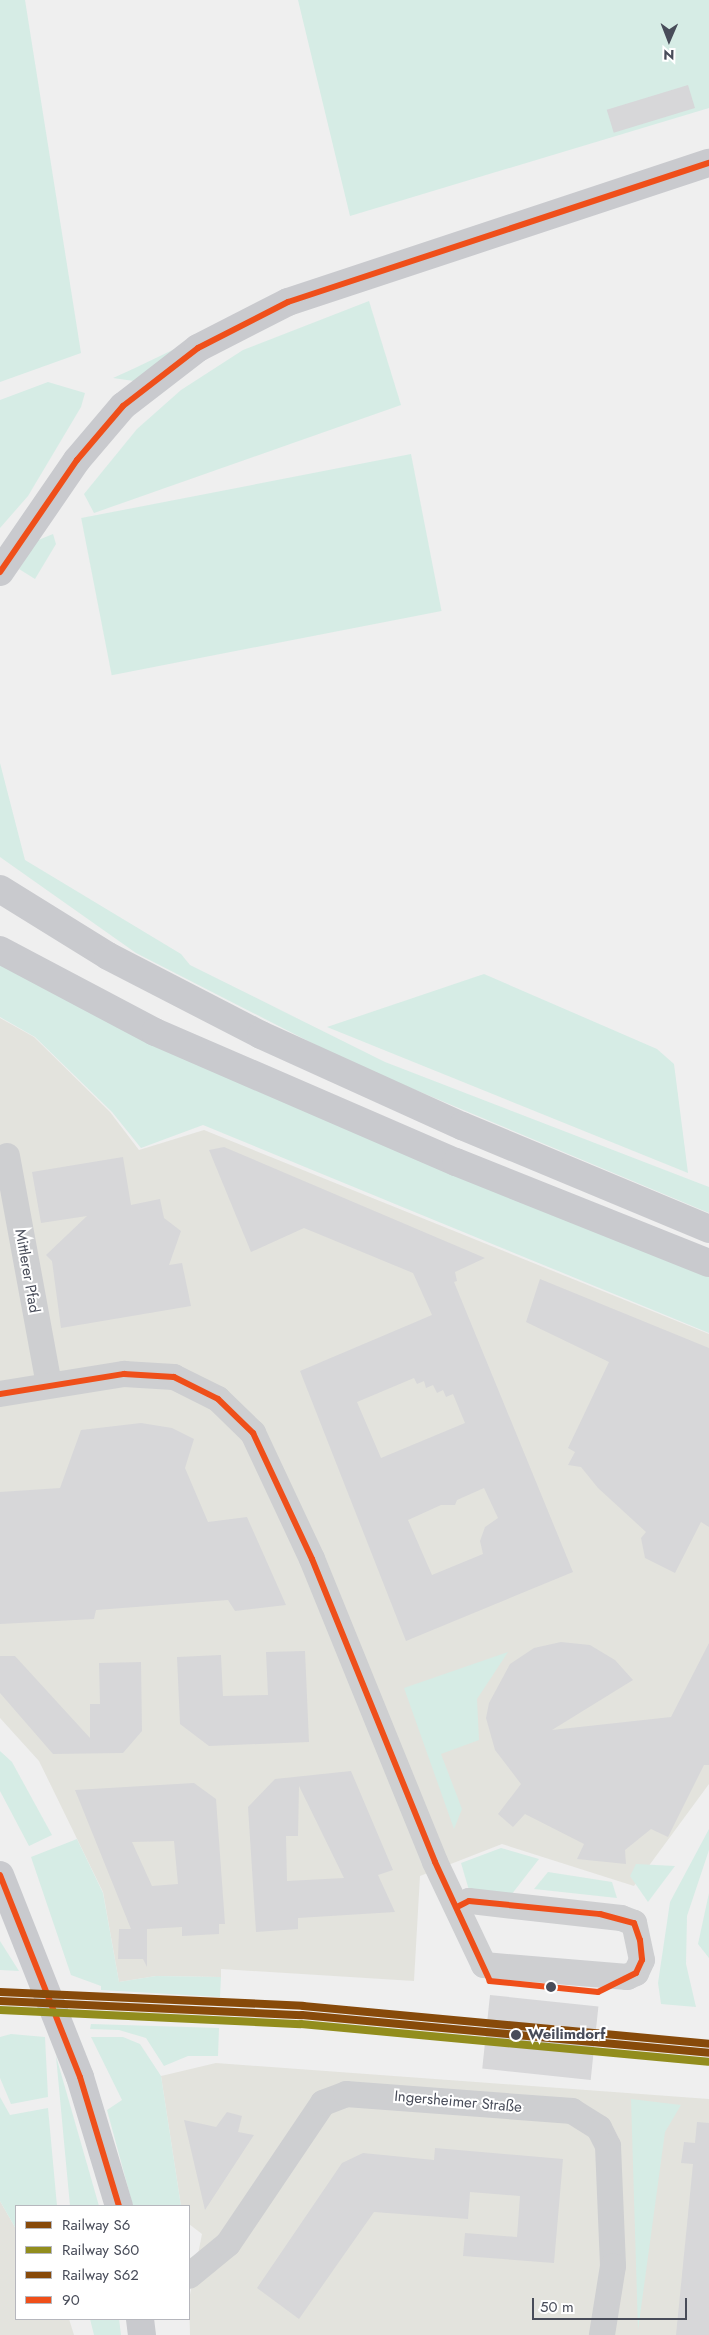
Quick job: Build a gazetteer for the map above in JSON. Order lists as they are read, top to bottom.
{
  "streets": {
    "street": ["Mittlerer Pfad", "Ingersheimer Straße"]
  },
  "places": ["Weilimdorf"],
  "lines": [
    "transit line 90",
    "rail line S62",
    "rail line S6",
    "rail line S60"
  ],
  "legend": [
    "Railway S6",
    "Railway S60",
    "Railway S62",
    "90"
  ],
  "scale_bar": "50 m",
  "north": "bottom"
}
